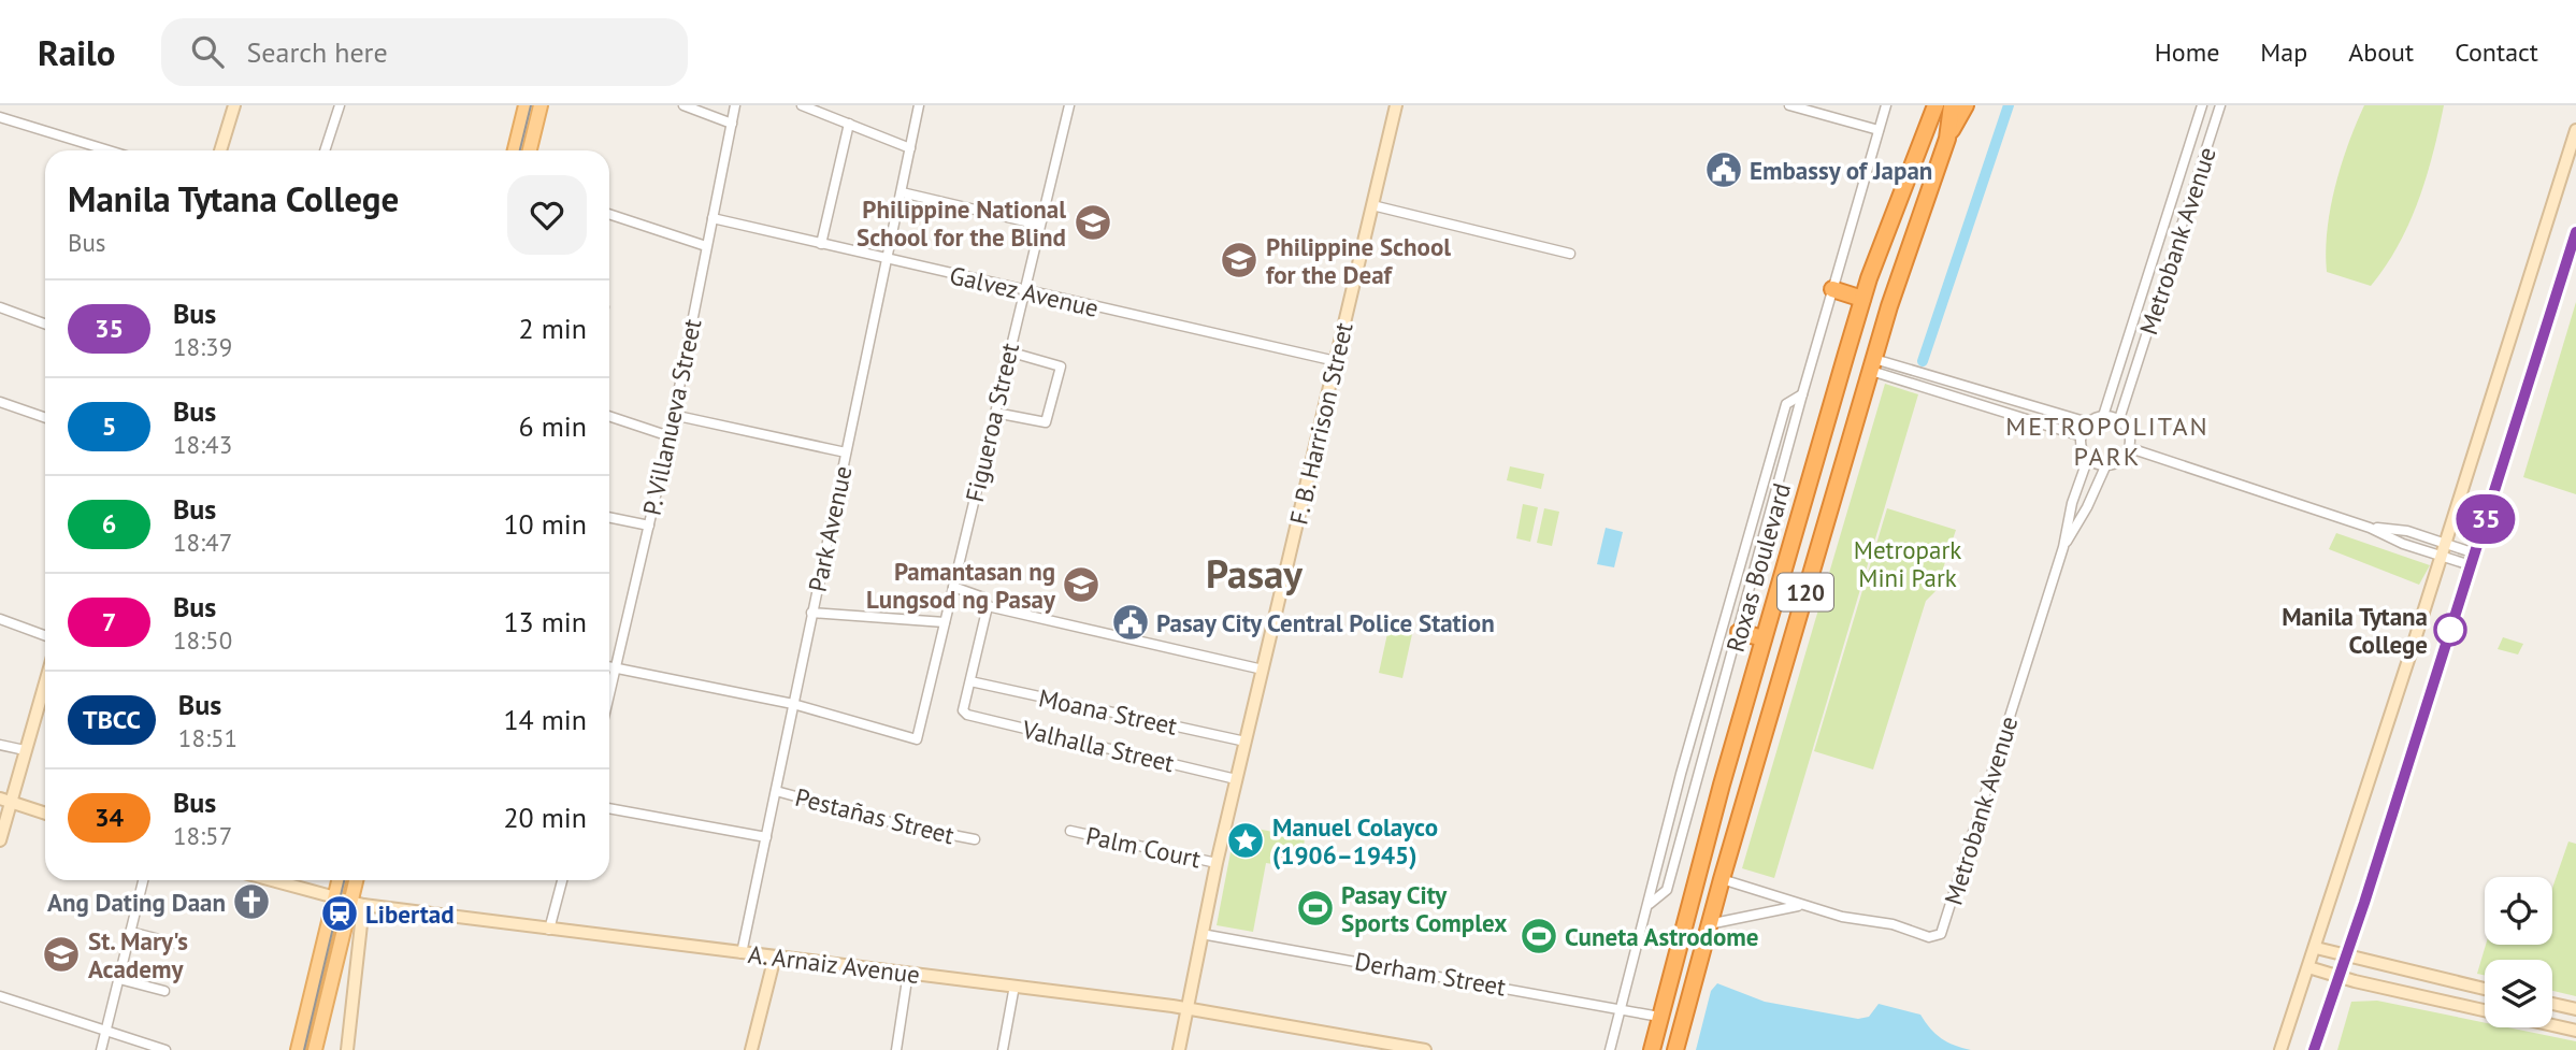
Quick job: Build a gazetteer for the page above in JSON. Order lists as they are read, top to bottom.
{
  "streets": {
    "highway": ["Roxas Boulevard", "120"],
    "main road": ["F. B. Harrison Street", "A. Arnaiz Avenue"],
    "street": [
      "Metrobank Avenue",
      "Galvez Avenue",
      "P. Villanueva Street",
      "Figueroa Street",
      "Park Avenue",
      "Moana Street",
      "Valhalla Street",
      "Pestañas Street",
      "Palm Court",
      "Derham Street"
    ]
  },
  "crossings": [
    ["Metrobank Avenue", "120"],
    ["Galvez Avenue", "P. Villanueva Street"],
    ["Galvez Avenue", "Figueroa Street"],
    ["Galvez Avenue", "F. B. Harrison Street"],
    ["Galvez Avenue", "Park Avenue"],
    ["Figueroa Street", "Park Avenue"],
    ["F. B. Harrison Street", "Moana Street"],
    ["F. B. Harrison Street", "Valhalla Street"],
    ["F. B. Harrison Street", "Palm Court"],
    ["F. B. Harrison Street", "A. Arnaiz Avenue"],
    ["F. B. Harrison Street", "Derham Street"],
    ["Park Avenue", "Pestañas Street"],
    ["Park Avenue", "A. Arnaiz Avenue"],
    ["Roxas Boulevard", "120"],
    ["Roxas Boulevard", "Derham Street"],
    ["Moana Street", "Valhalla Street"]
  ],
  "districts": ["METROPOLITAN PARK", "Pasay"],
  "parks": ["Metropark Mini Park"],
  "places": {
    "public building": ["Embassy of Japan", "Pasay City Central Police Station"],
    "school or university": [
      "Philippine National School for the Blind",
      "Philippine School for the Deaf",
      "Pamantasan ng Lungsod ng Pasay",
      "St. Mary's Academy"
    ],
    "other": ["Manila Tytana College"],
    "place": ["Manuel Colayco (1906–1945)"],
    "church": ["Ang Dating Daan"],
    "sports": ["Pasay City Sports Complex", "Cuneta Astrodome"],
    "station": ["Libertad"]
  },
  "lines": ["bus line 35"],
  "page": {
    "header": "Railo",
    "search": "Search here",
    "nav": [
      "Home",
      "Map",
      "About",
      "Contact"
    ],
    "on_map": "35",
    "heading": ["Manila Tytana College", "Bus"],
    "list": [
      {
        "mark": "35",
        "name": "Bus",
        "note": "18:39",
        "value": "2 min"
      },
      {
        "mark": "5",
        "name": "Bus",
        "note": "18:43",
        "value": "6 min"
      },
      {
        "mark": "6",
        "name": "Bus",
        "note": "18:47",
        "value": "10 min"
      },
      {
        "mark": "7",
        "name": "Bus",
        "note": "18:50",
        "value": "13 min"
      },
      {
        "mark": "TBCC",
        "name": "Bus",
        "note": "18:51",
        "value": "14 min"
      },
      {
        "mark": "34",
        "name": "Bus",
        "note": "18:57",
        "value": "20 min"
      }
    ]
  }
}
